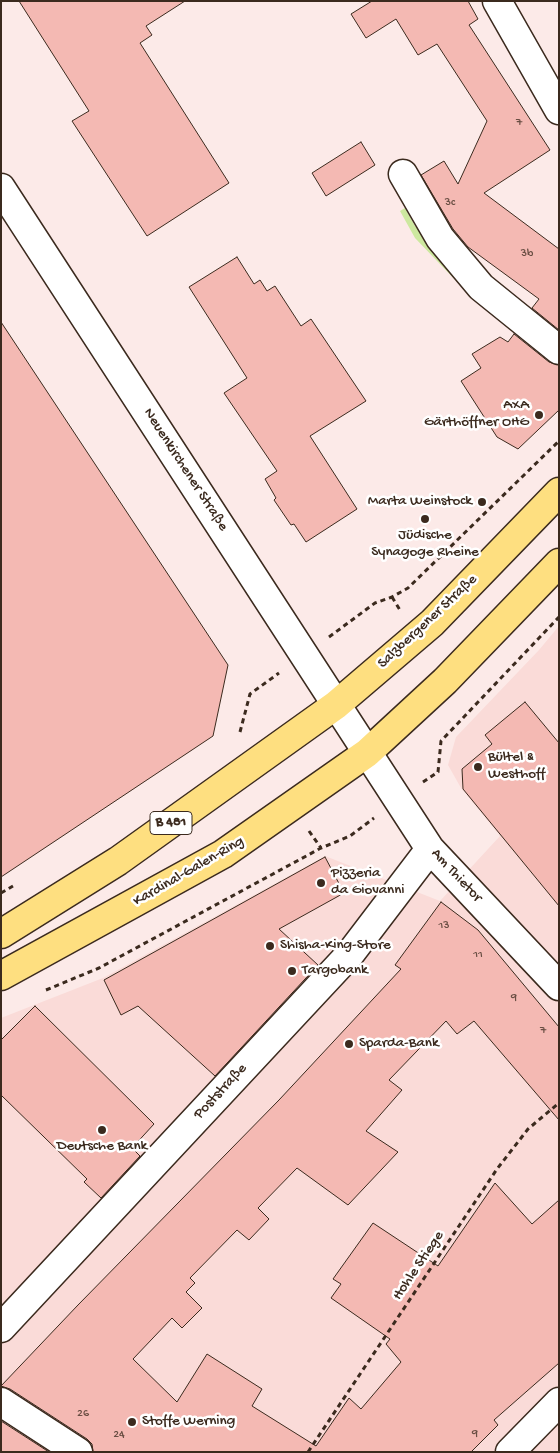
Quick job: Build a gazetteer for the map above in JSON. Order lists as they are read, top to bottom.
{
  "streets": {
    "main road": ["Salzbergener Straße", "B 481", "Kardinal-Galen-Ring"],
    "street": ["Neuenkirchener Straße", "Am Thietor", "Poststraße"],
    "path": ["Hohle Stiege"]
  },
  "crossings": [
    ["Neuenkirchener Straße", "Salzbergener Straße"],
    ["Neuenkirchener Straße", "B 481"],
    ["Neuenkirchener Straße", "Kardinal-Galen-Ring"],
    ["Neuenkirchener Straße", "Am Thietor"],
    ["Salzbergener Straße", "B 481"],
    ["Kardinal-Galen-Ring", "Am Thietor"],
    ["Am Thietor", "Poststraße"]
  ],
  "places": [
    "AXA Gärthöffner OHG",
    "Marta Weinstock",
    "Jüdische Synagoge Rheine",
    "Bültel & Westhoff",
    "Pizzeria da Giovanni",
    "Shisha-King-Store",
    "Targobank",
    "Sparda-Bank",
    "Deutsche Bank",
    "Stoffe Werning"
  ],
  "house_numbers": [
    "7",
    "3c",
    "3b",
    "13",
    "11",
    "9",
    "7",
    "26",
    "9",
    "24"
  ]
}
